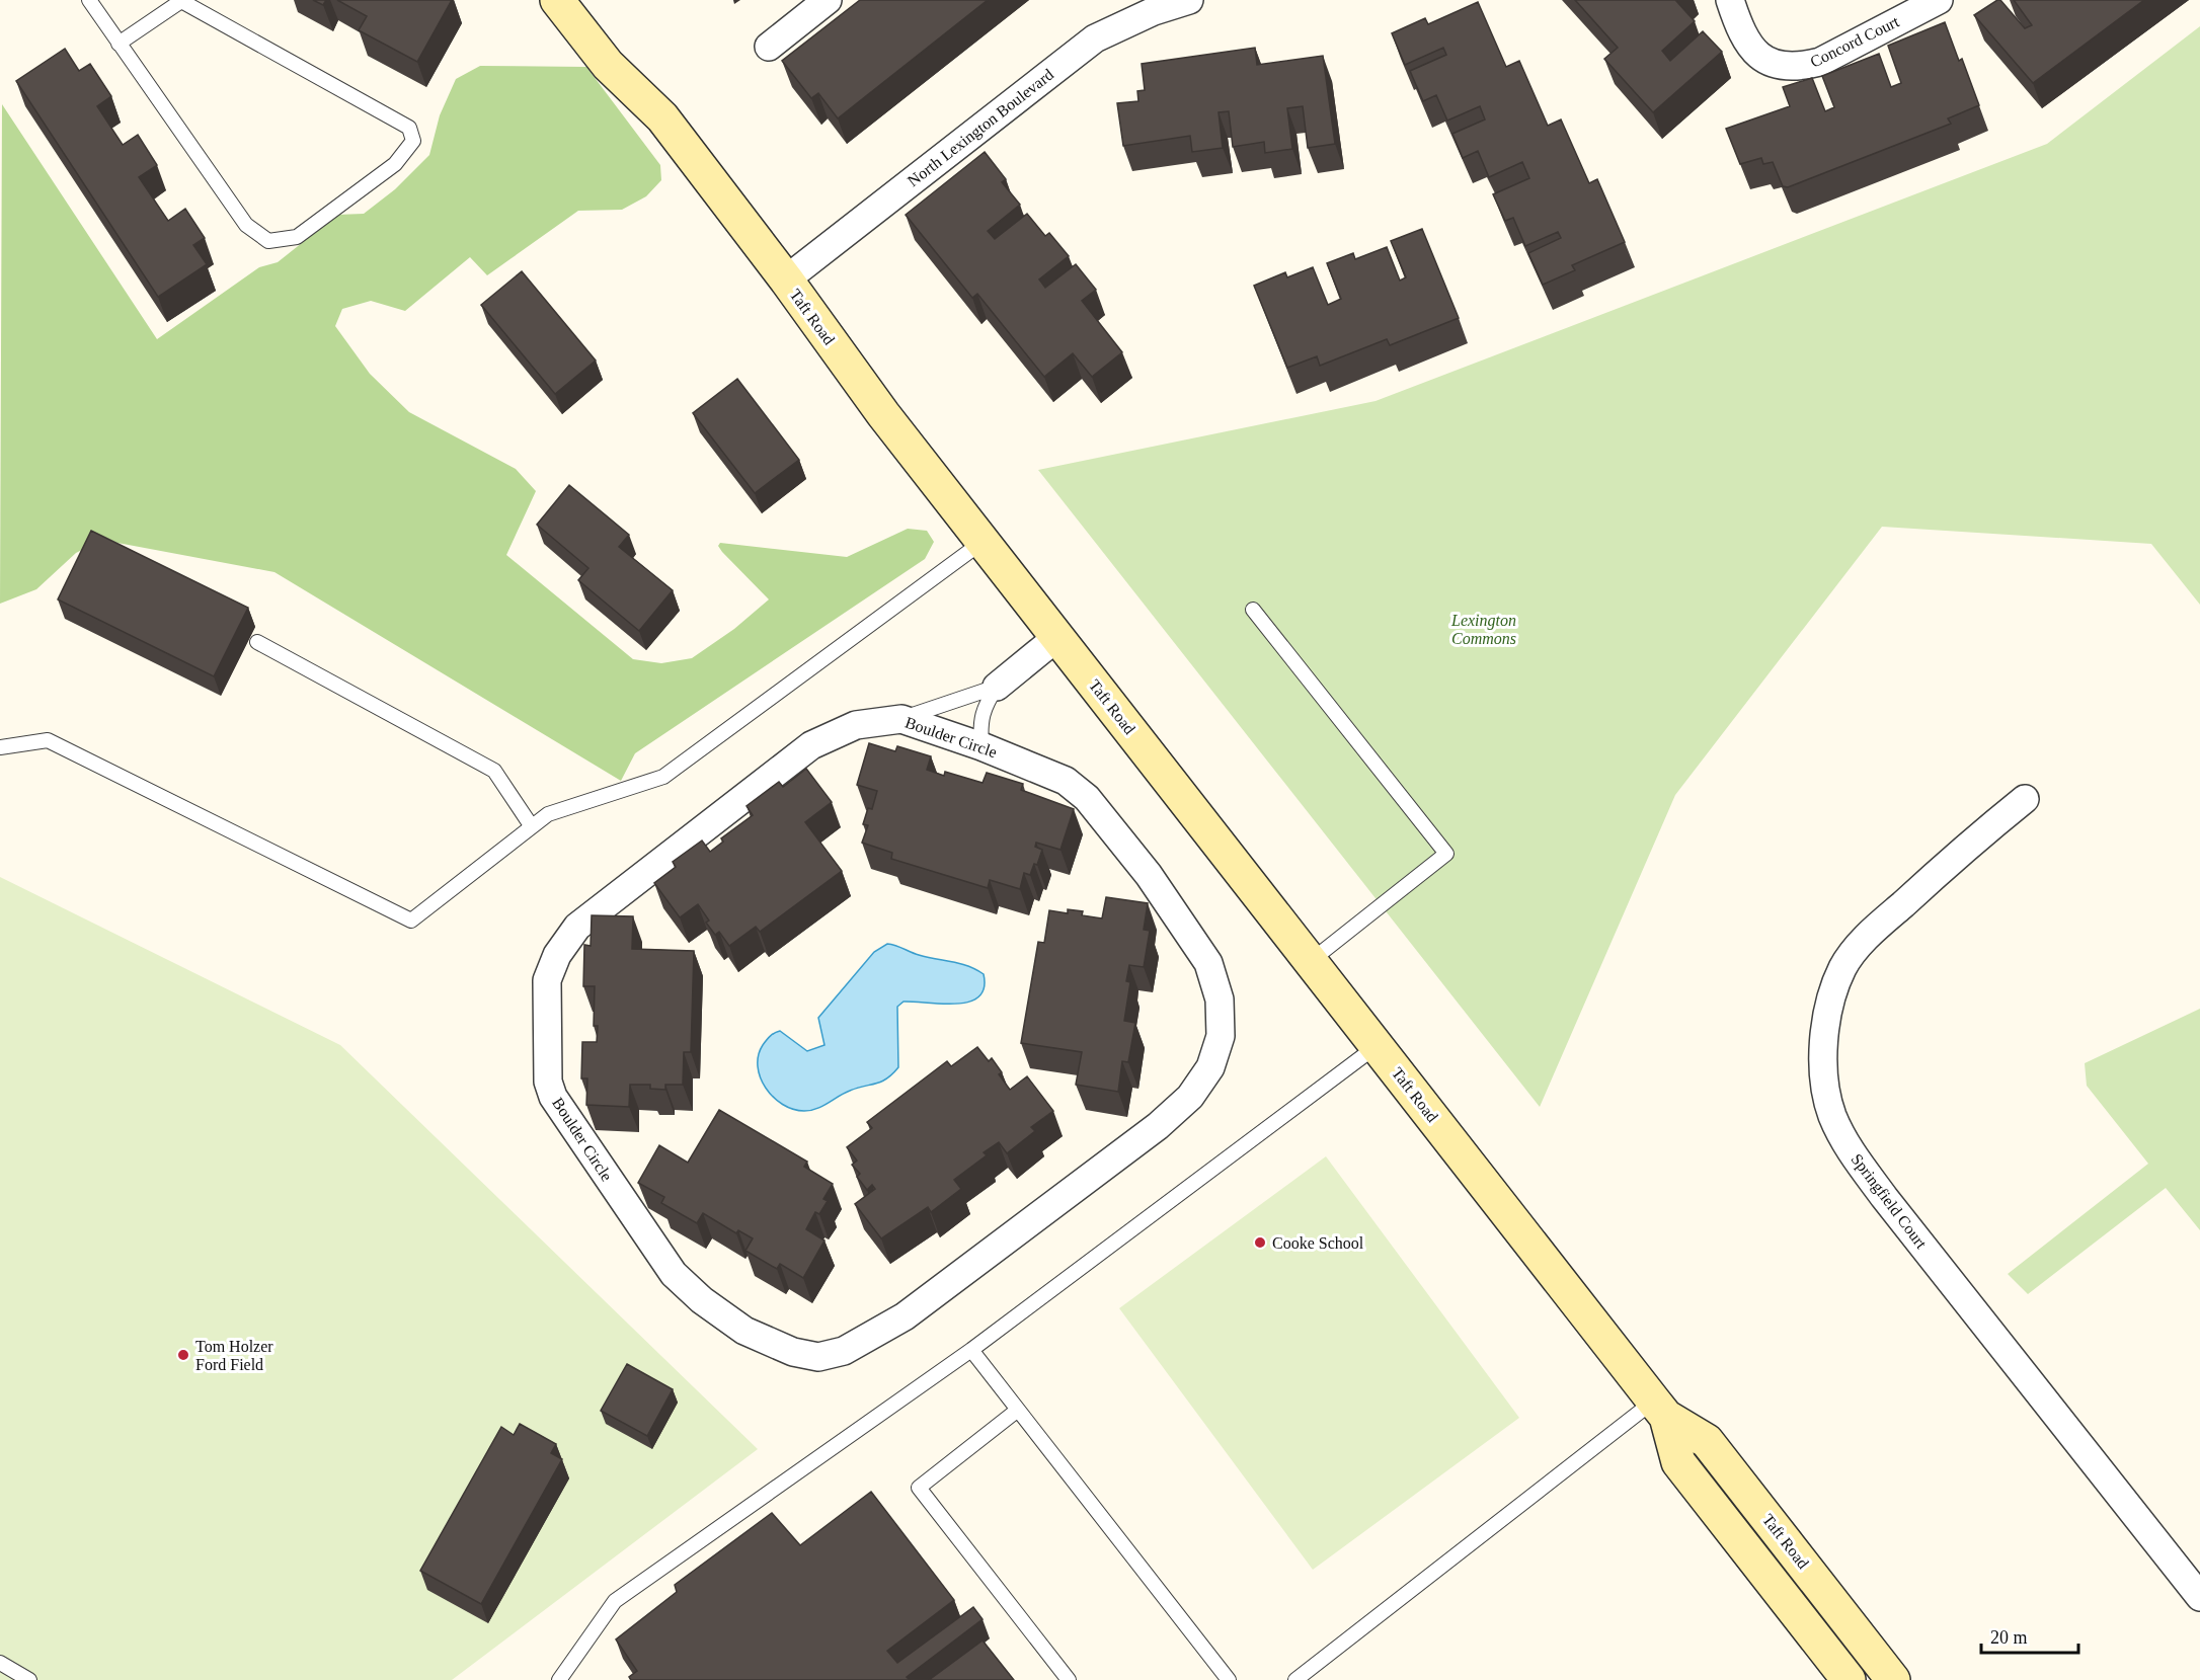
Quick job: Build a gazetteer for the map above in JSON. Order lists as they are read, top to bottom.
{
  "streets": {
    "street": [
      "Concord Court",
      "North Lexington Boulevard",
      "Taft Road",
      "Boulder Circle",
      "Springfield Court"
    ]
  },
  "crossings": [
    ["North Lexington Boulevard", "Taft Road"]
  ],
  "parks": ["Lexington Commons"],
  "places": ["Cooke School", "Tom Holzer Ford Field"],
  "scale_bar": "20 m"
}
